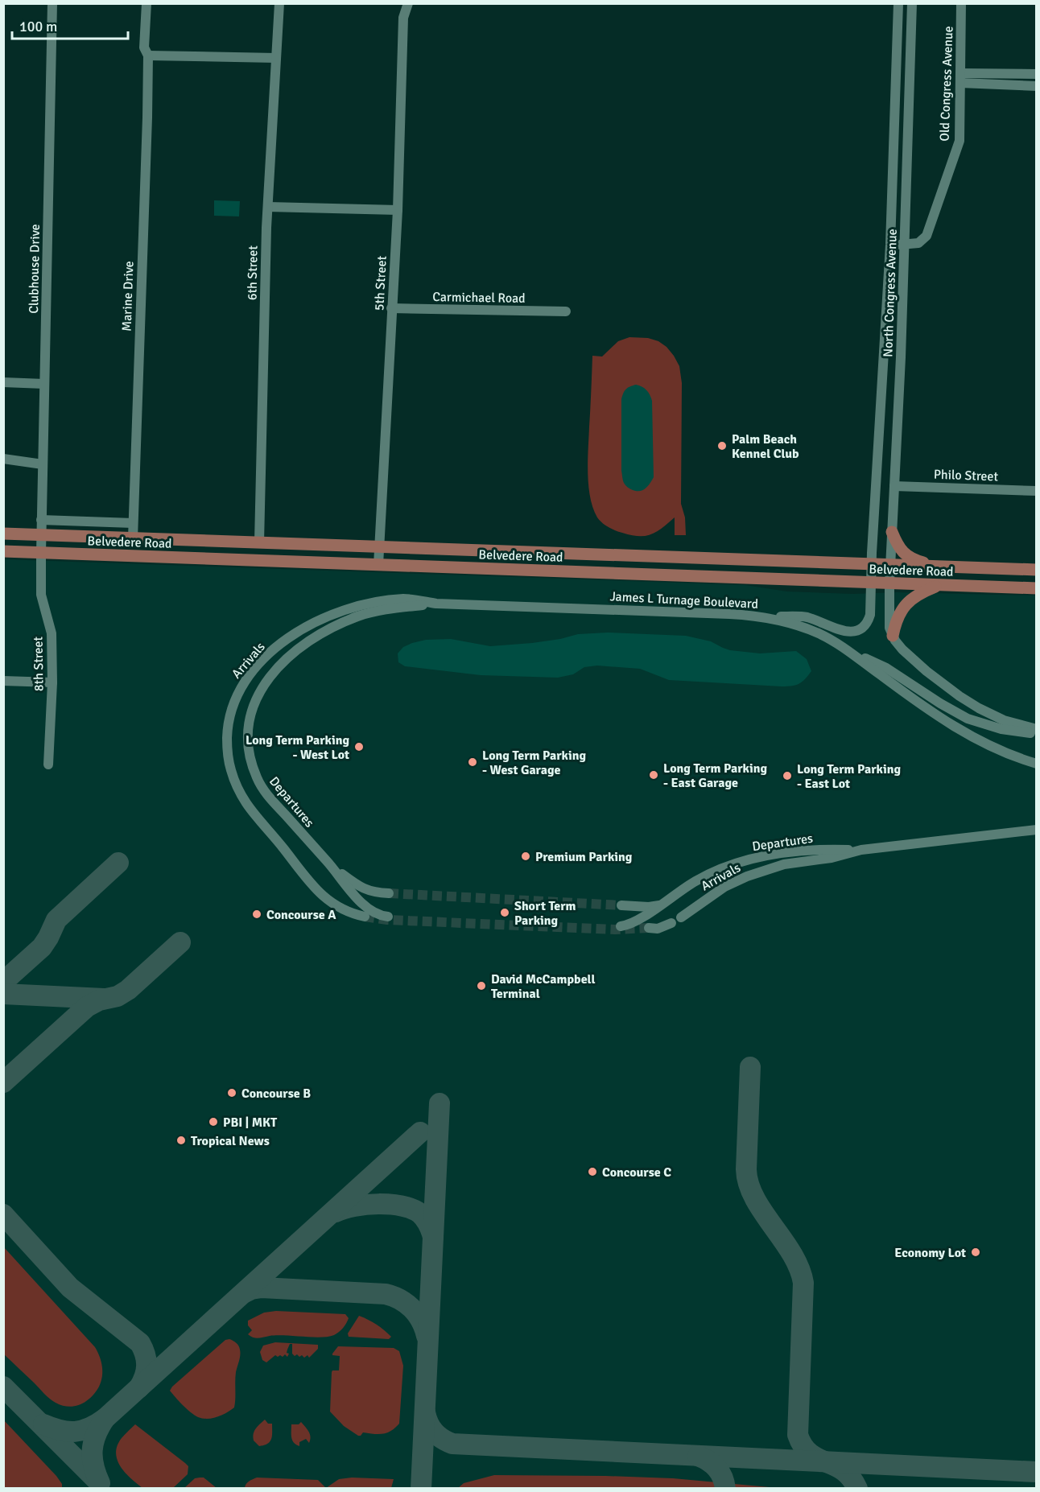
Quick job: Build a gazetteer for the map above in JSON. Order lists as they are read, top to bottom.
{
  "streets": {
    "main road": ["Belvedere Road"],
    "street": [
      "Old Congress Avenue",
      "Clubhouse Drive",
      "6th Street",
      "5th Street",
      "North Congress Avenue",
      "Marine Drive",
      "Carmichael Road",
      "Philo Street",
      "James L Turnage Boulevard",
      "Arrivals",
      "8th Street",
      "Departures"
    ]
  },
  "crossings": [
    ["Old Congress Avenue", "North Congress Avenue"],
    ["Clubhouse Drive", "Belvedere Road"],
    ["Clubhouse Drive", "8th Street"],
    ["6th Street", "Belvedere Road"],
    ["5th Street", "Carmichael Road"],
    ["5th Street", "Belvedere Road"],
    ["North Congress Avenue", "Philo Street"],
    ["North Congress Avenue", "Belvedere Road"],
    ["North Congress Avenue", "James L Turnage Boulevard"],
    ["Marine Drive", "Belvedere Road"],
    ["Belvedere Road", "8th Street"],
    ["James L Turnage Boulevard", "Arrivals"],
    ["James L Turnage Boulevard", "Departures"],
    ["Arrivals", "Departures"]
  ],
  "places": [
    "Palm Beach Kennel Club",
    "Long Term Parking - West Lot",
    "Long Term Parking - West Garage",
    "Long Term Parking - East Garage",
    "Long Term Parking - East Lot",
    "Premium Parking",
    "Short Term Parking",
    "Concourse A",
    "David McCampbell Terminal",
    "Concourse B",
    "PBI | MKT",
    "Tropical News",
    "Concourse C",
    "Economy Lot"
  ],
  "scale_bar": "100 m"
}
